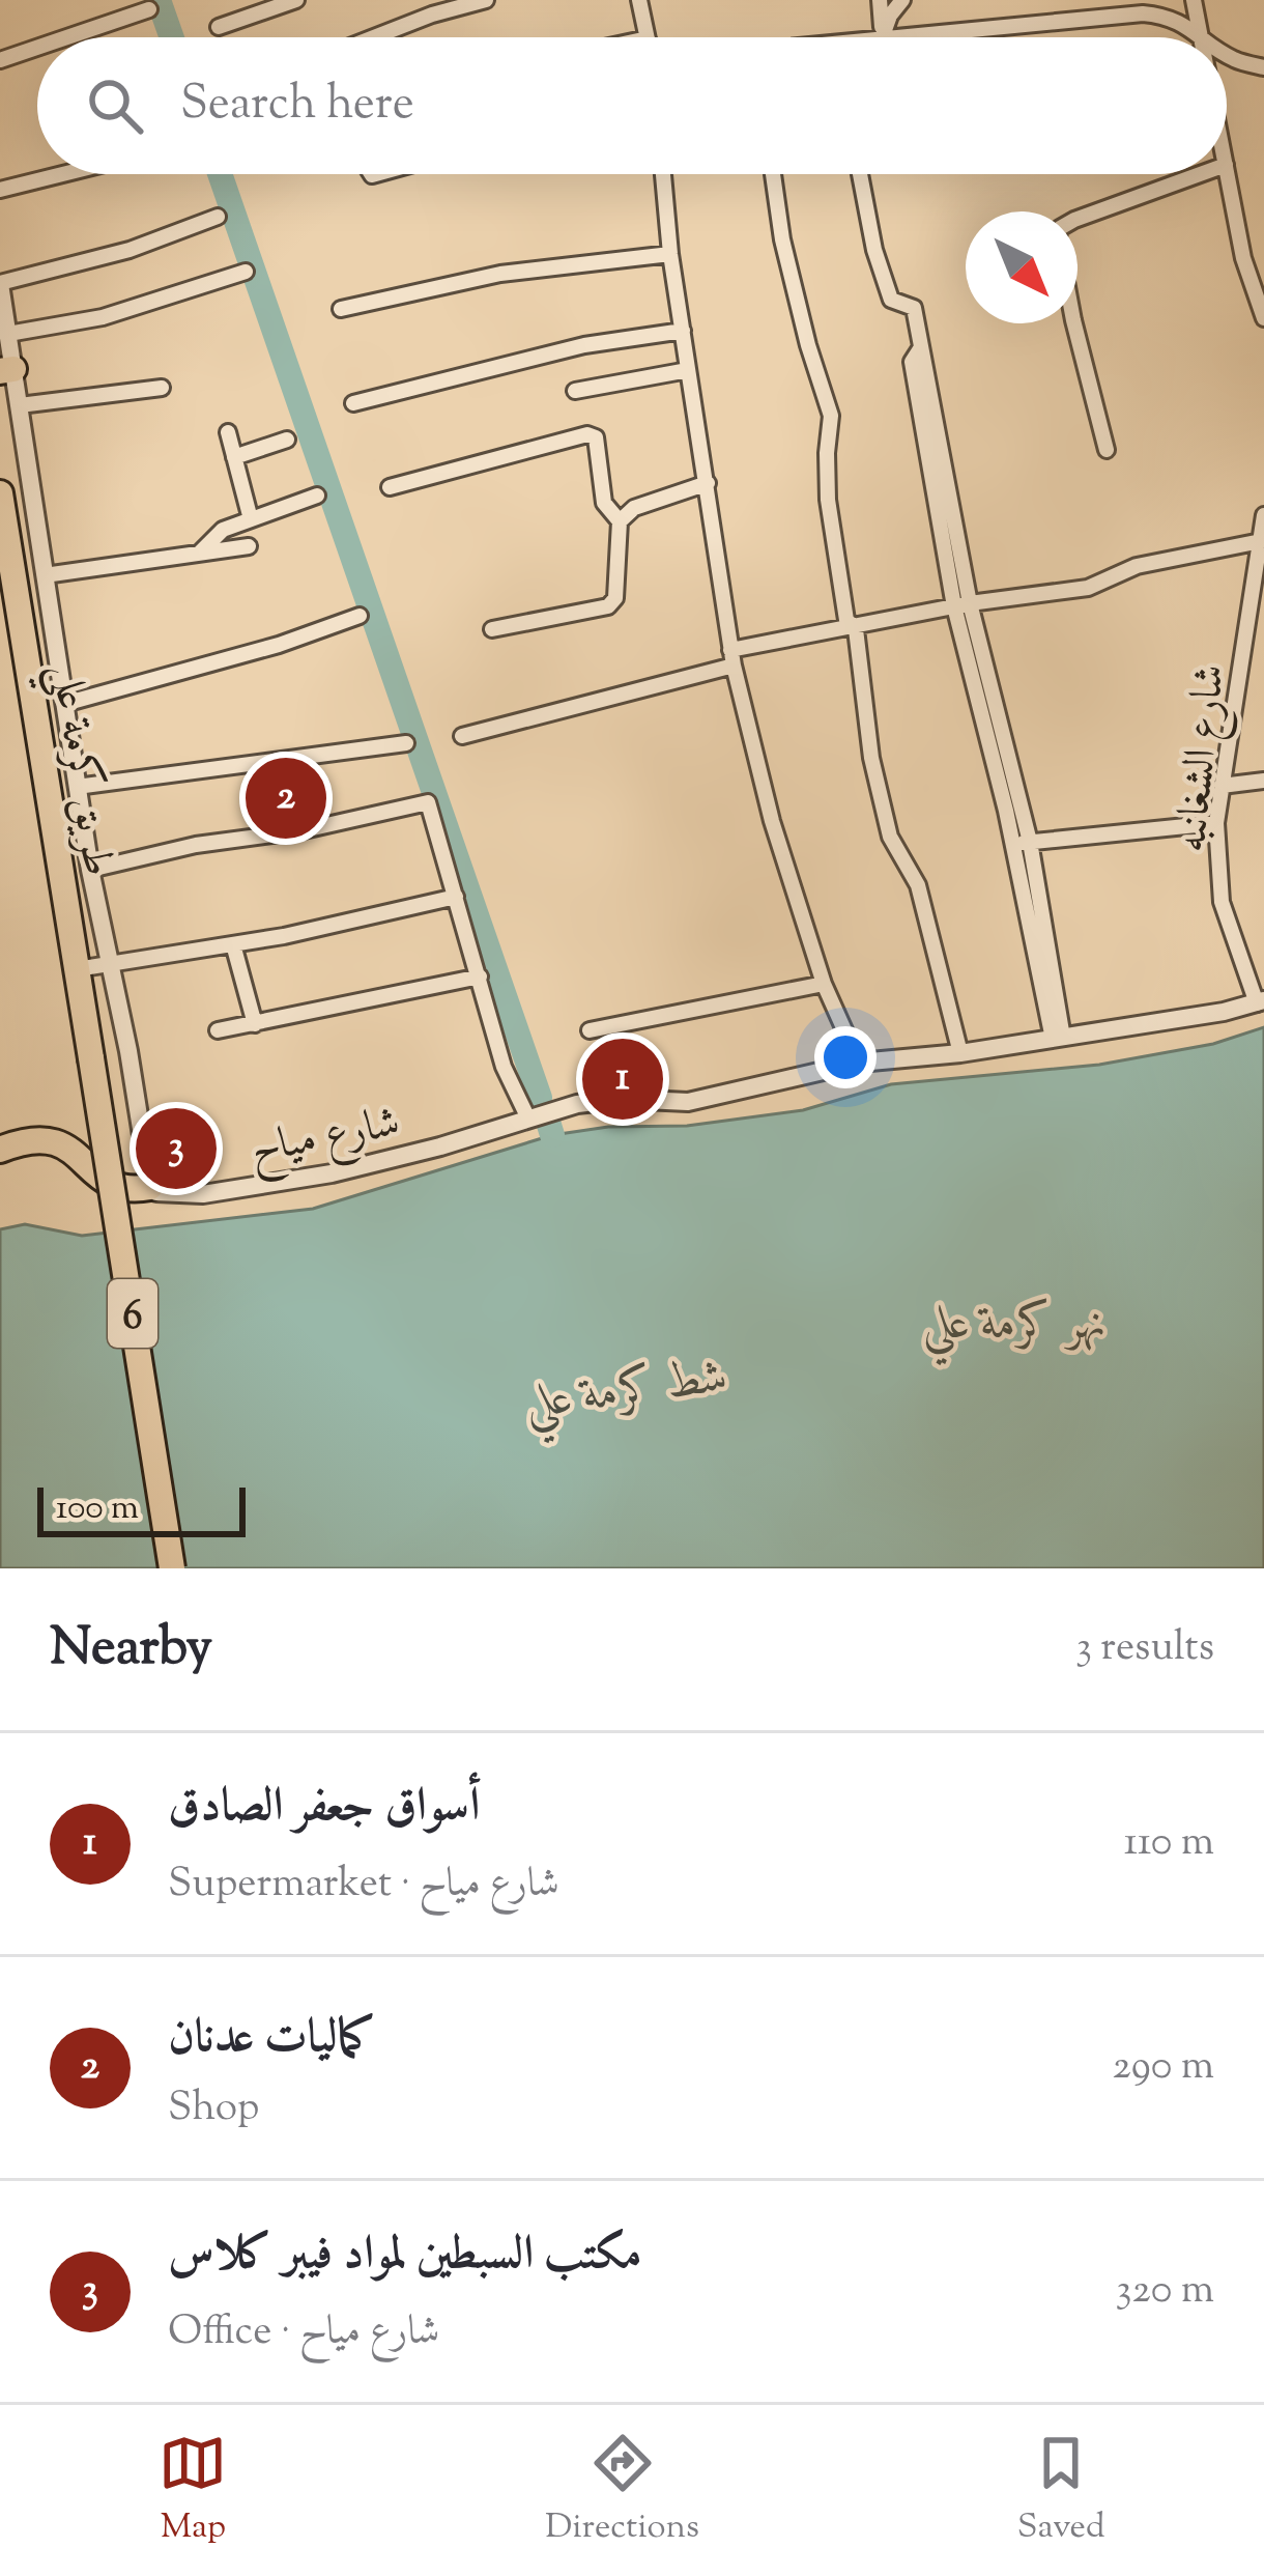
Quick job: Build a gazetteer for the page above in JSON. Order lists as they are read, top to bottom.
{
  "streets": {
    "highway": ["طريق كرمة علي", "6"],
    "street": ["شارع الشغانبه", "شارع مياح"]
  },
  "crossings": [
    ["شارع الشغانبه", "شارع مياح"]
  ],
  "water": ["نهر كرمة علي", "شط كرمة علي"],
  "scale_bar": "100 m",
  "north": "bottom right",
  "page": {
    "search": "Search here",
    "pins": ["2", "1", "3"],
    "scale": "100 m",
    "heading": ["Nearby", "3 results"],
    "list": [
      {
        "mark": "1",
        "name": "أسواق جعفر الصادق",
        "note": "Supermarket · شارع مياح",
        "value": "110 m"
      },
      {
        "mark": "2",
        "name": "كماليات عدنان",
        "note": "Shop",
        "value": "290 m"
      },
      {
        "mark": "3",
        "name": "مكتب السبطين لمواد فيبر كلاس",
        "note": "Office · شارع مياح",
        "value": "320 m"
      }
    ],
    "nav": ["Map", "Directions", "Saved"]
  }
}
